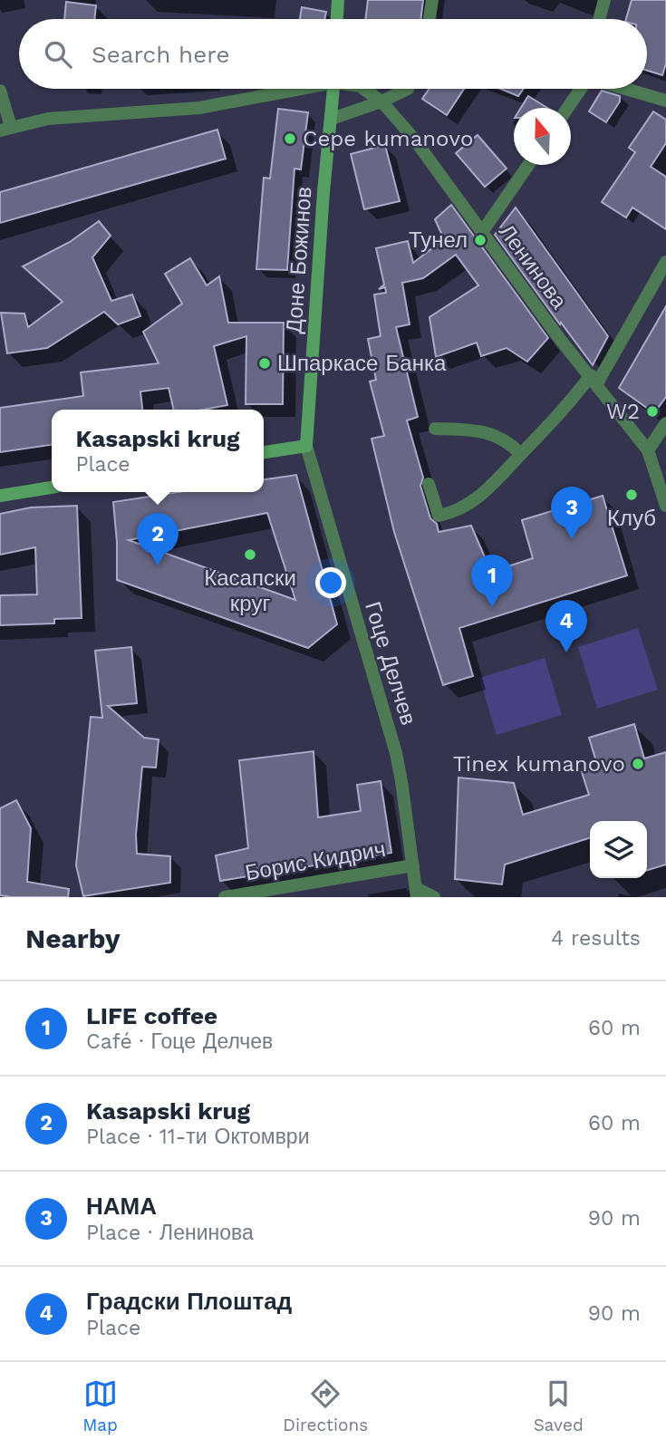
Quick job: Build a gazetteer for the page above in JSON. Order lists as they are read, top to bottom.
{
  "streets": {
    "main road": ["Доне Божинов"],
    "street": ["Ленинова", "Гоце Делчев", "Борис Кидрич"]
  },
  "crossings": [
    ["Доне Божинов", "Гоце Делчев"],
    ["Гоце Делчев", "Борис Кидрич"]
  ],
  "places": [
    "Cepe kumanovo",
    "Тунел",
    "Шпаркасе Банка",
    "W2",
    "Клуб",
    "Касапски круг",
    "Tinex kumanovo"
  ],
  "north": "top",
  "page": {
    "search": "Search here",
    "popup": ["Kasapski krug", "Place"],
    "pins": [
      "3",
      "2",
      "1",
      "4"
    ],
    "heading": ["Nearby", "4 results"],
    "list": [
      {
        "mark": "1",
        "name": "LIFE coffee",
        "note": "Café · Гоце Делчев",
        "value": "60 m"
      },
      {
        "mark": "2",
        "name": "Kasapski krug",
        "note": "Place · 11-ти Октомври",
        "value": "60 m"
      },
      {
        "mark": "3",
        "name": "НАМА",
        "note": "Place · Ленинова",
        "value": "90 m"
      },
      {
        "mark": "4",
        "name": "Градски Плоштад",
        "note": "Place",
        "value": "90 m"
      }
    ],
    "nav": ["Map", "Directions", "Saved"]
  }
}
